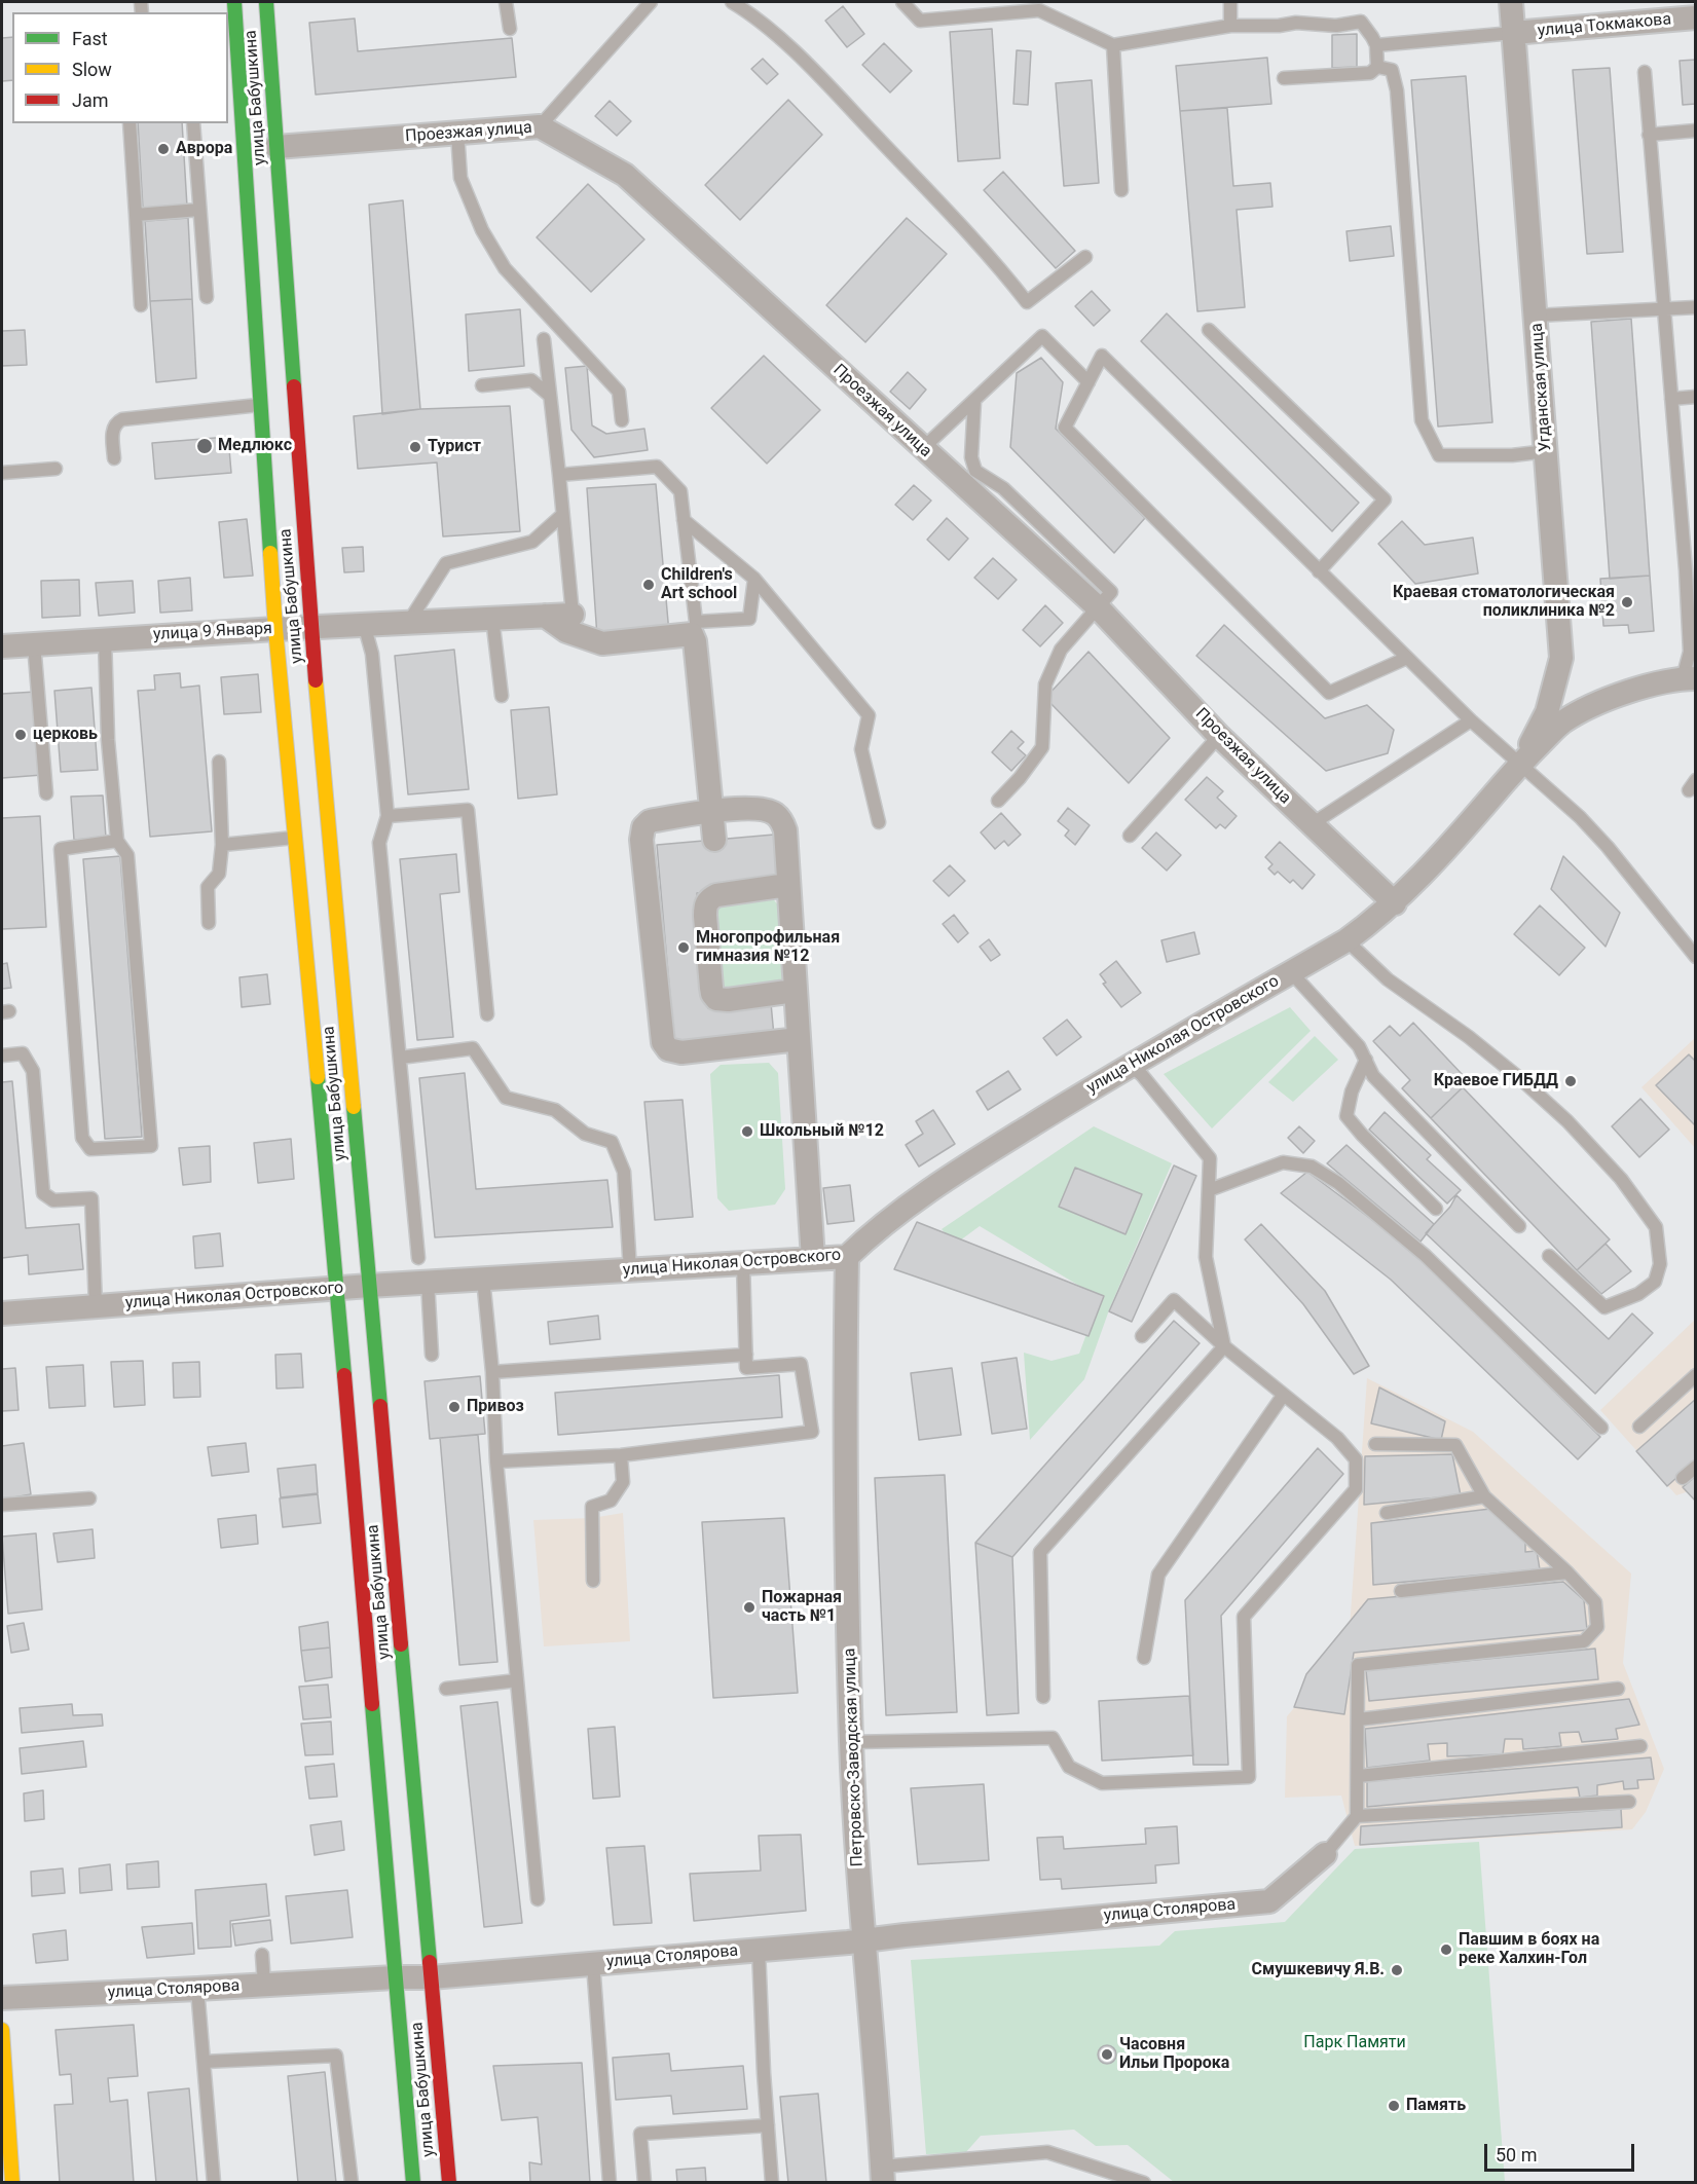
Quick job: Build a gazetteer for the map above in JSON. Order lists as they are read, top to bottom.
{
  "streets": {
    "main road": ["улица Бабушкина"],
    "street": [
      "улица Токмакова",
      "Проезжая улица",
      "Угданская улица",
      "улица 9 Января",
      "улица Николая Островского",
      "Петровско-Заводская улица",
      "улица Столярова"
    ]
  },
  "crossings": [
    ["улица Токмакова", "Угданская улица"],
    ["улица Бабушкина", "Проезжая улица"],
    ["улица Бабушкина", "улица 9 Января"],
    ["улица Бабушкина", "улица Николая Островского"],
    ["улица Бабушкина", "улица Столярова"],
    ["Проезжая улица", "улица Николая Островского"],
    ["Угданская улица", "улица Николая Островского"],
    ["улица Николая Островского", "Петровско-Заводская улица"],
    ["Петровско-Заводская улица", "улица Столярова"]
  ],
  "parks": ["Парк Памяти"],
  "places": [
    "Аврора",
    "Медлюкс",
    "Турист",
    "Children's Art school",
    "Краевая стоматологическая поликлиника №2",
    "церковь",
    "Многопрофильная гимназия №12",
    "Краевое ГИБДД",
    "Школьный №12",
    "Привоз",
    "Пожарная часть №1",
    "Павшим в боях на реке Халхин-Гол",
    "Смушкевичу Я.В.",
    "Часовня Ильи Пророка",
    "Память"
  ],
  "legend": ["Fast", "Slow", "Jam"],
  "scale_bar": "50 m"
}
